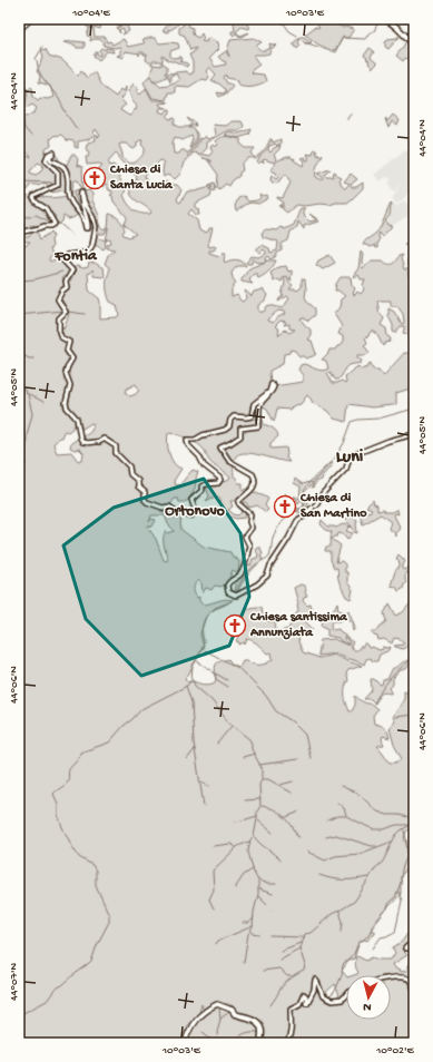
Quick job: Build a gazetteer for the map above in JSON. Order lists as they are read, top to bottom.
{
  "districts": ["Fontia", "Luni", "Ortonovo"],
  "places": {
    "church": ["Chiesa di Santa Lucia", "Chiesa di San Martino", "Chiesa santissima Annunziata"]
  },
  "north": "bottom",
  "coordinates": [
    "10°04'E",
    "10°03'E",
    "44°04'N",
    "44°05'N",
    "44°06'N",
    "44°07'N",
    "10°02'E"
  ]
}
